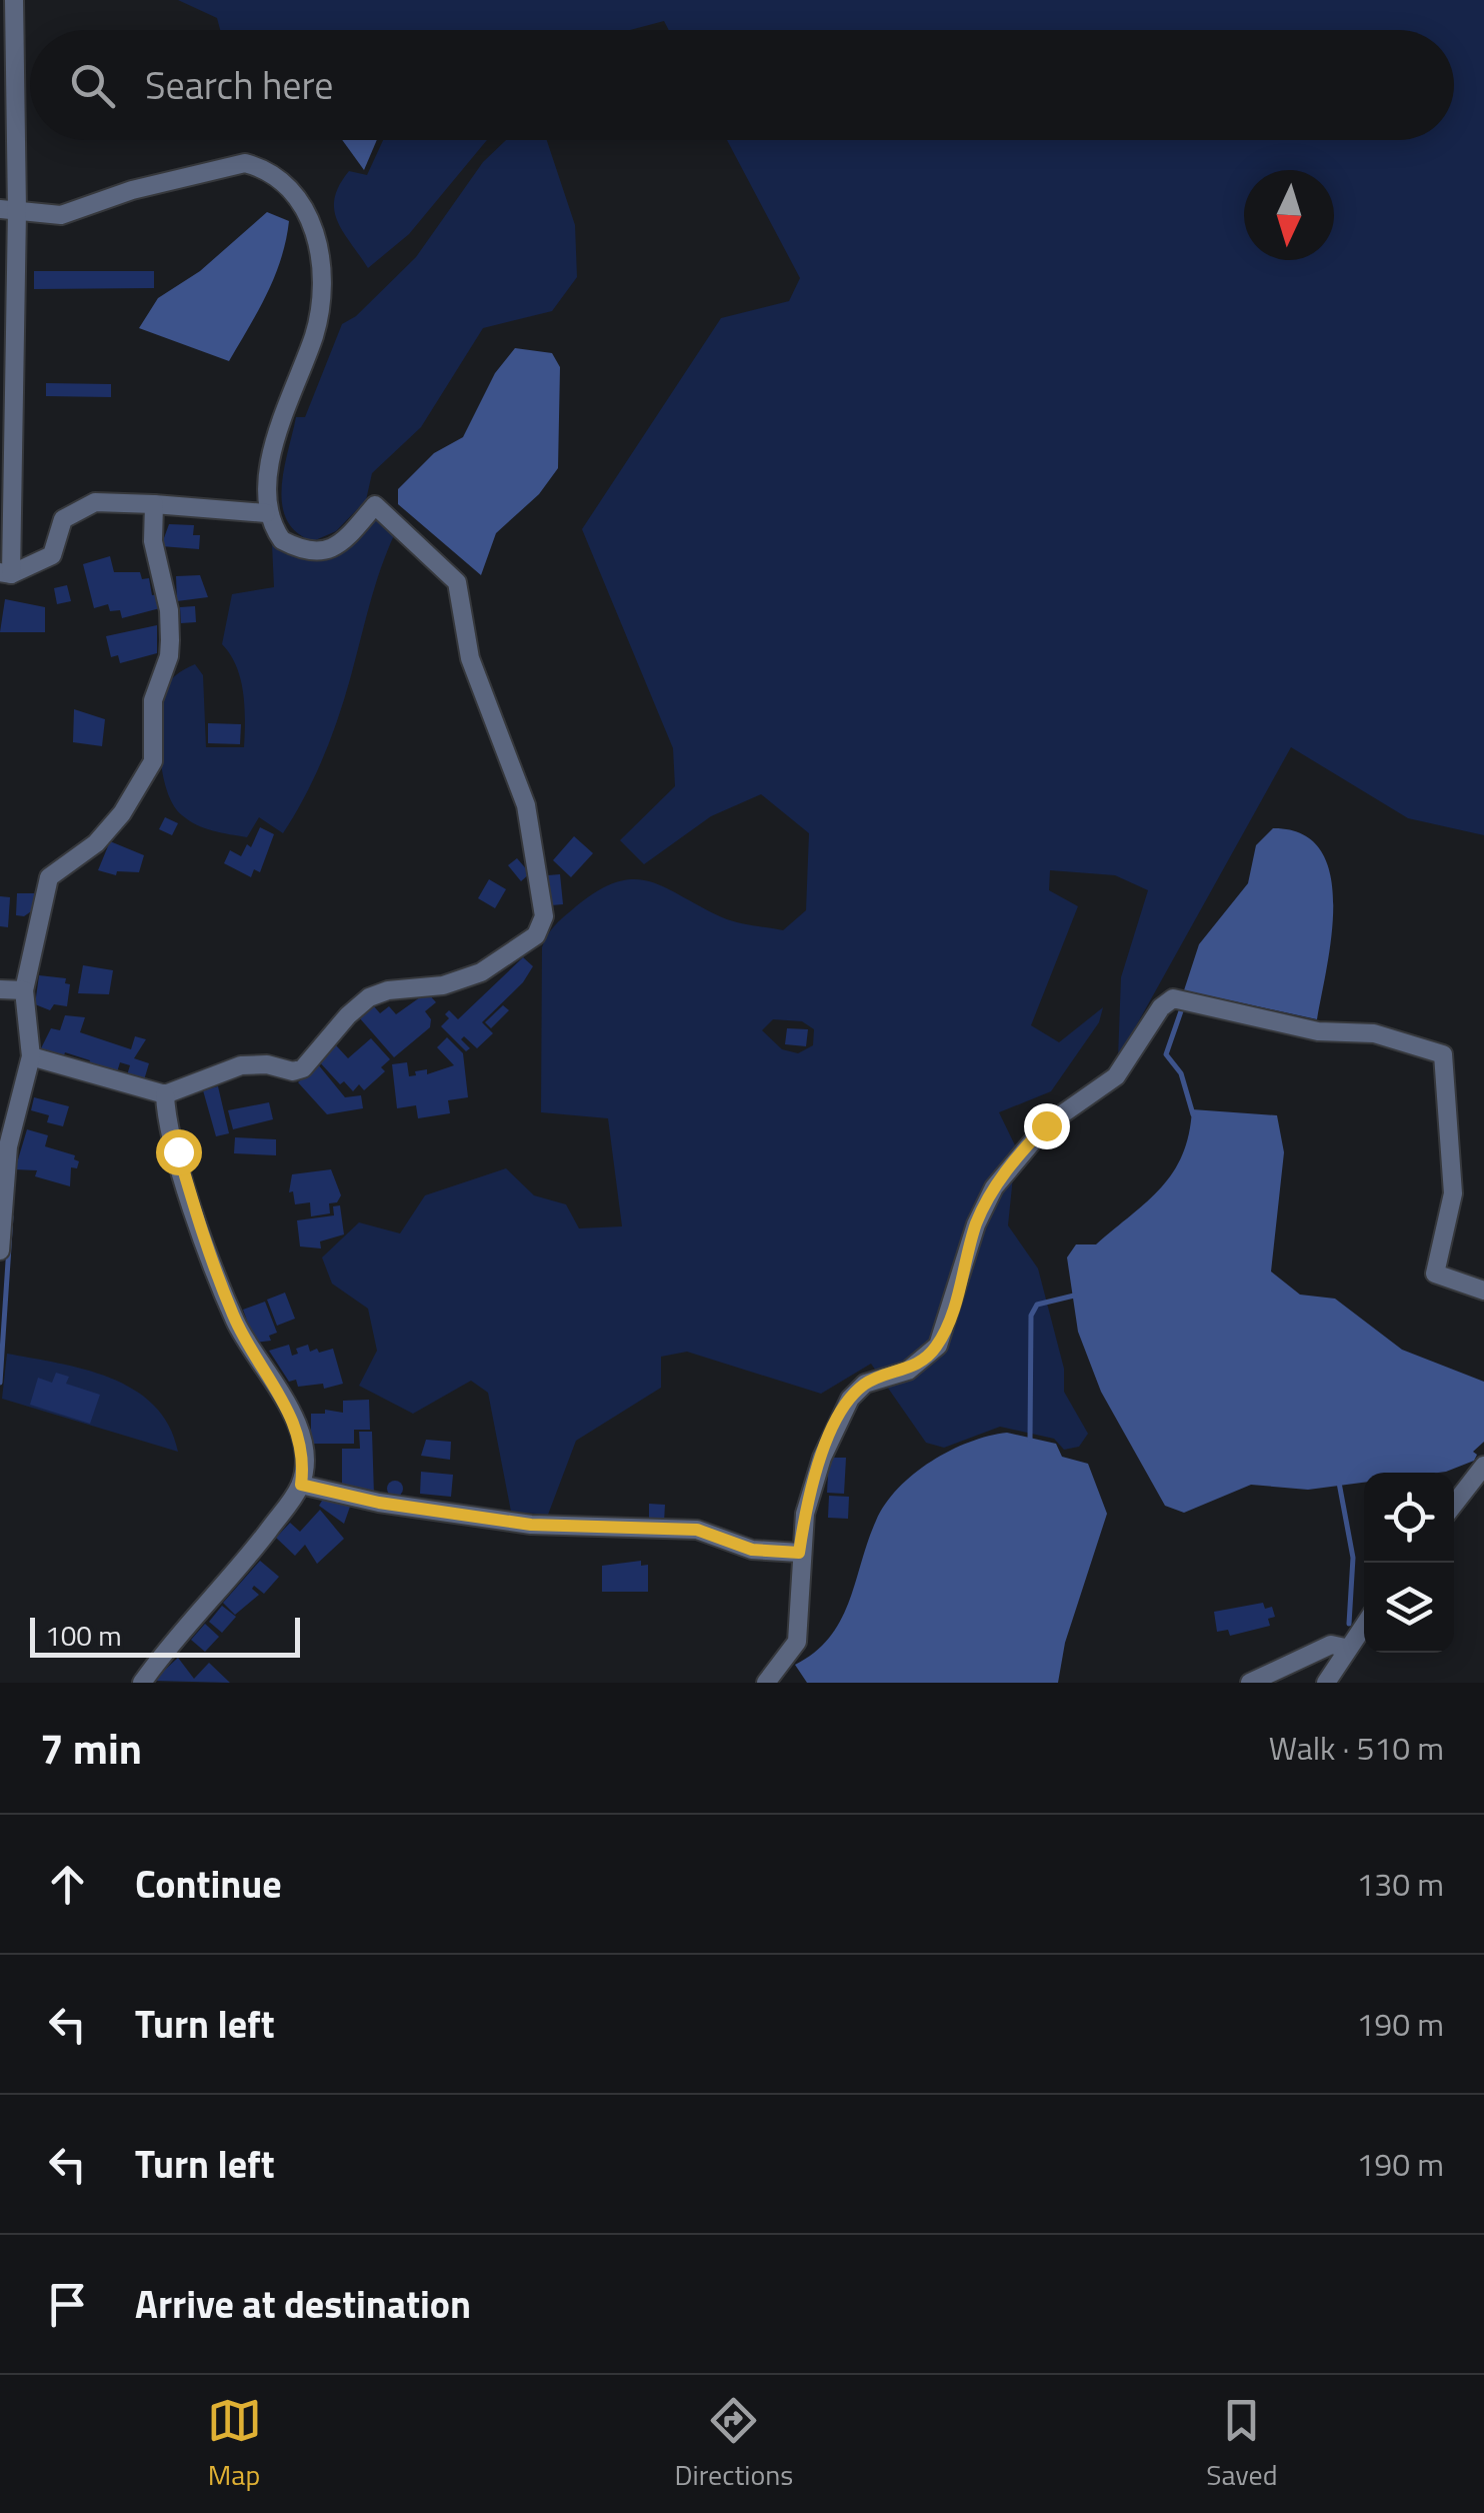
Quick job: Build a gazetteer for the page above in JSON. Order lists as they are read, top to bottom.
{
  "scale_bar": "100 m",
  "north": "bottom",
  "page": {
    "search": "Search here",
    "scale": "100 m",
    "heading": ["7 min", "Walk · 510 m"],
    "list": [
      ["Continue", "130 m"],
      ["Turn left", "190 m"],
      ["Turn left", "190 m"],
      "Arrive at destination"
    ],
    "nav": ["Map", "Directions", "Saved"]
  }
}
